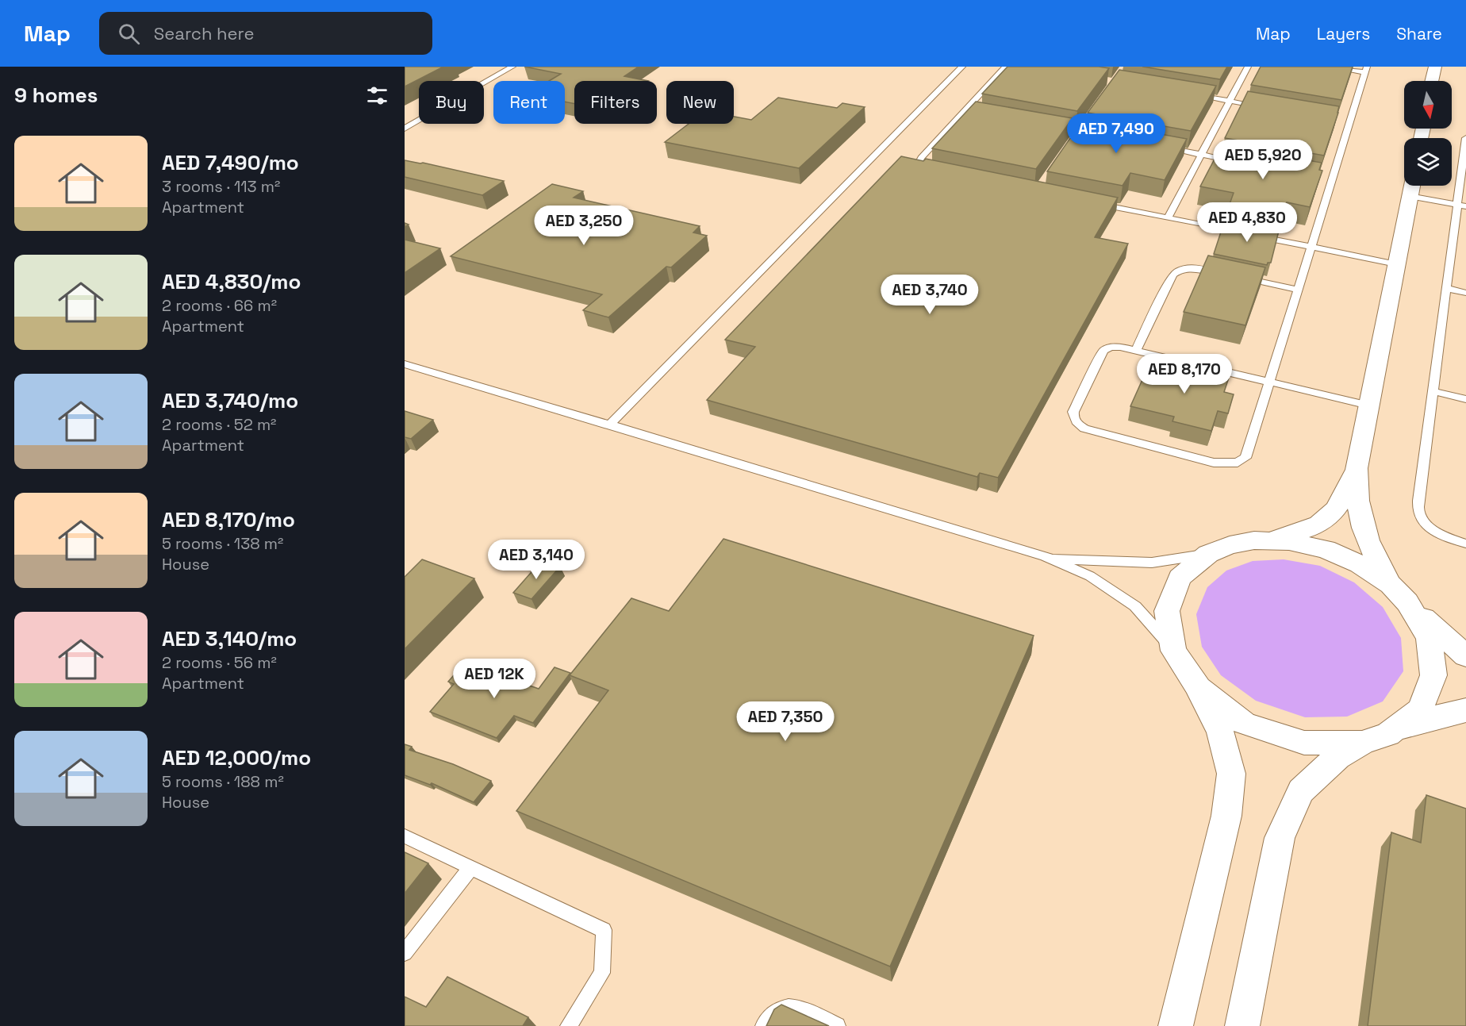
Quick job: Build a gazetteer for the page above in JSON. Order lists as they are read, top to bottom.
{
  "north": "bottom",
  "page": {
    "header": "Map",
    "search": "Search here",
    "nav": ["Map", "Layers", "Share"],
    "heading": "9 homes",
    "chip": [
      "Buy",
      "Rent",
      "Filters",
      "New"
    ],
    "price": [
      "AED 7,490",
      "AED 5,920",
      "AED 4,830",
      "AED 3,250",
      "AED 3,740",
      "AED 8,170",
      "AED 3,140",
      "AED 12K",
      "AED 7,350"
    ],
    "list": [
      {
        "name": "AED 7,490/mo",
        "note": "3 rooms · 113 m² · Apartment"
      },
      {
        "name": "AED 4,830/mo",
        "note": "2 rooms · 66 m² · Apartment"
      },
      {
        "name": "AED 3,740/mo",
        "note": "2 rooms · 52 m² · Apartment"
      },
      {
        "name": "AED 8,170/mo",
        "note": "5 rooms · 138 m² · House"
      },
      {
        "name": "AED 3,140/mo",
        "note": "2 rooms · 56 m² · Apartment"
      },
      {
        "name": "AED 12,000/mo",
        "note": "5 rooms · 188 m² · House"
      }
    ]
  }
}
